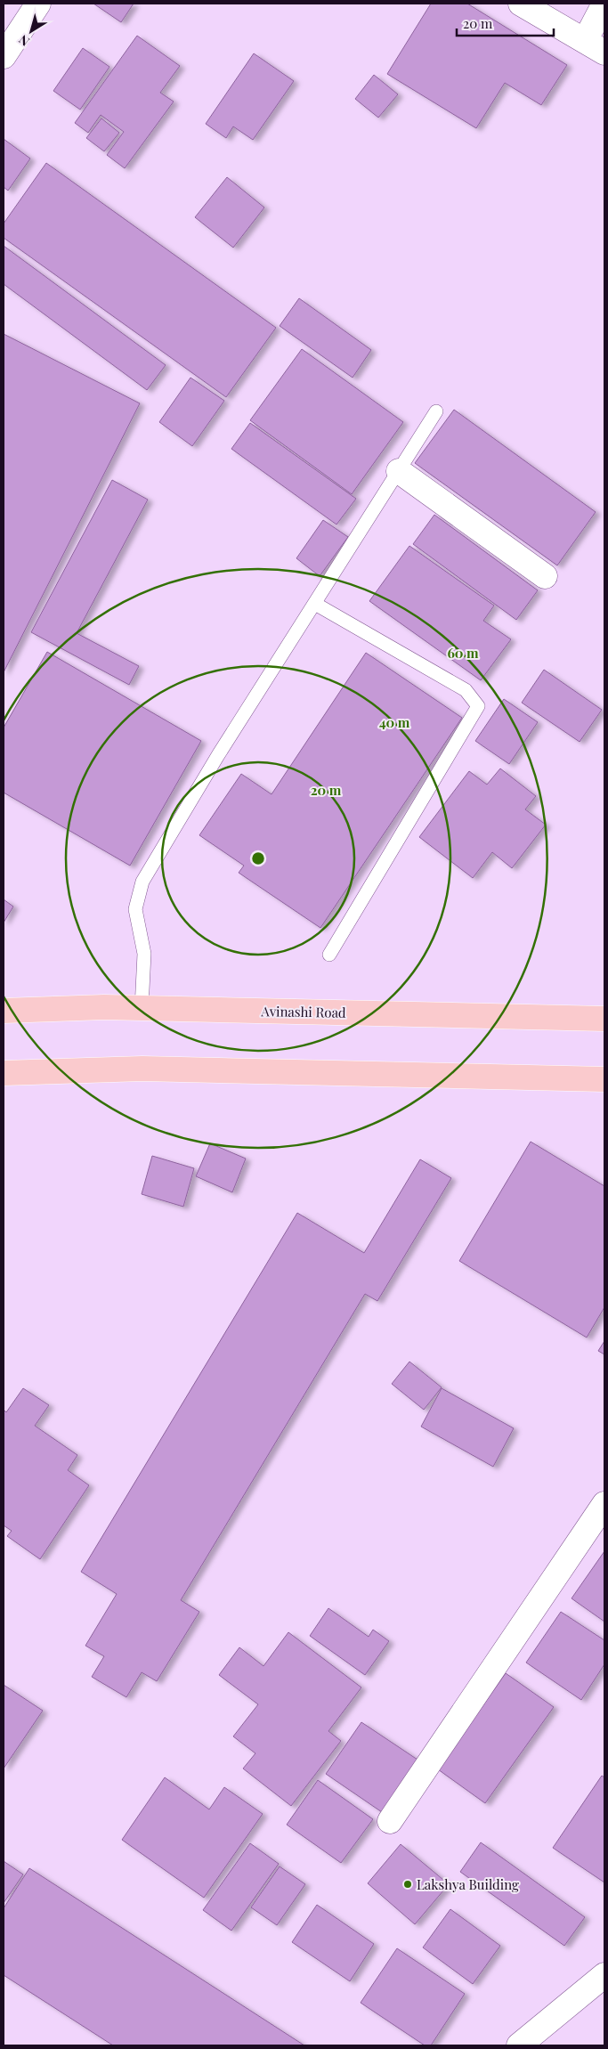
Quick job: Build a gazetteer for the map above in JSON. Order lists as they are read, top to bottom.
{
  "streets": {
    "main road": ["Avinashi Road"]
  },
  "places": ["Lakshya Building"],
  "scale_bar": "20 m",
  "north": "bottom left",
  "rings": ["60 m", "40 m", "20 m"]
}
